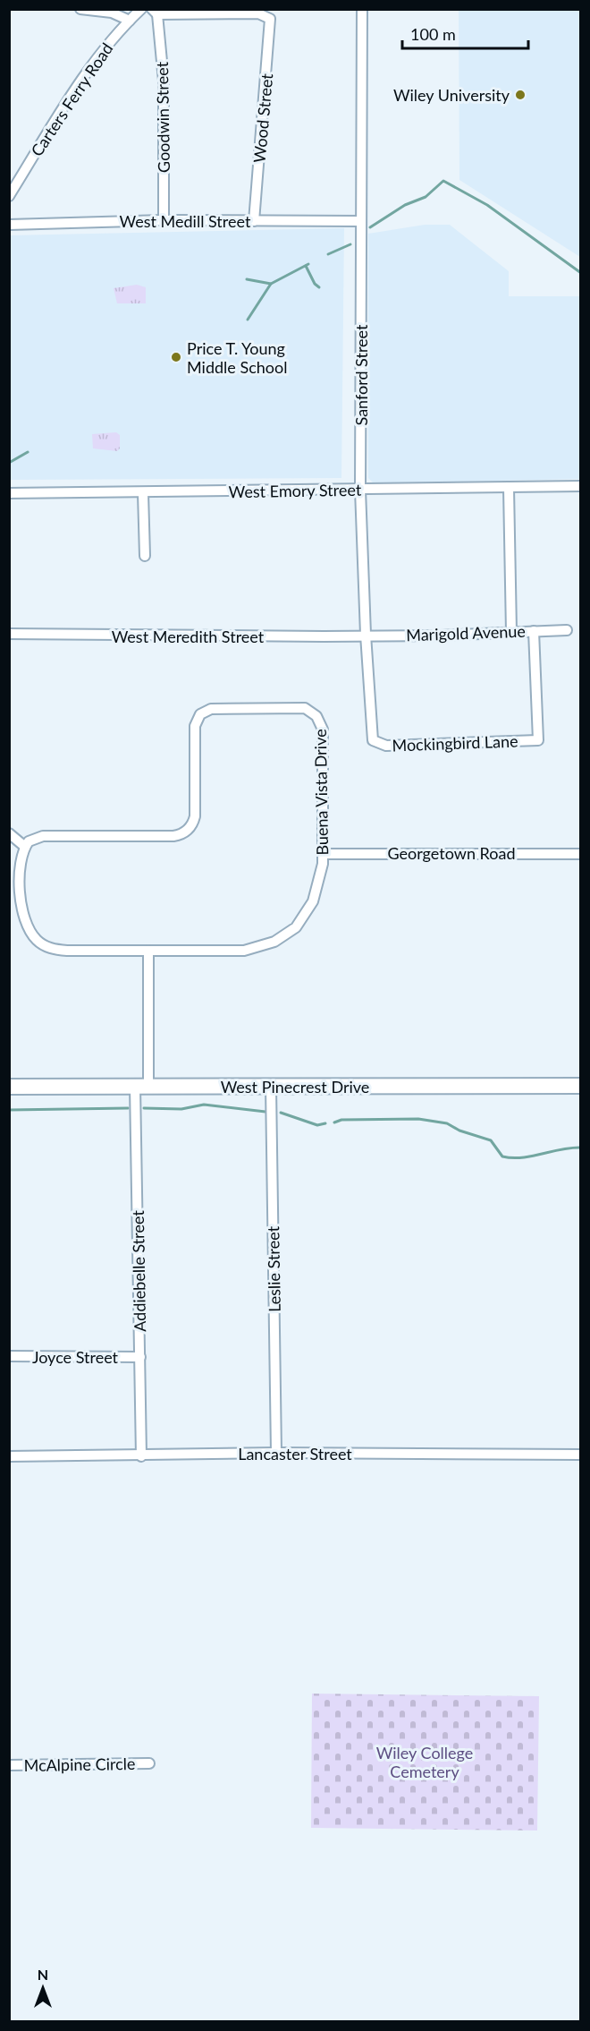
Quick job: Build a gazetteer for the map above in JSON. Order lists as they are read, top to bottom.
{
  "streets": {
    "main road": ["West Pinecrest Drive"],
    "street": [
      "Carters Ferry Road",
      "Goodwin Street",
      "Wood Street",
      "West Medill Street",
      "Sanford Street",
      "West Emory Street",
      "Marigold Avenue",
      "West Meredith Street",
      "Mockingbird Lane",
      "Buena Vista Drive",
      "Georgetown Road",
      "Leslie Street",
      "Addiebelle Street",
      "Joyce Street",
      "Lancaster Street",
      "McAlpine Circle"
    ]
  },
  "crossings": [
    ["Goodwin Street", "Wood Street"],
    ["Goodwin Street", "West Medill Street"],
    ["Wood Street", "West Medill Street"],
    ["West Medill Street", "Sanford Street"],
    ["Sanford Street", "West Emory Street"],
    ["Sanford Street", "Marigold Avenue"],
    ["Sanford Street", "West Meredith Street"],
    ["Sanford Street", "Mockingbird Lane"],
    ["Marigold Avenue", "West Meredith Street"],
    ["Marigold Avenue", "Mockingbird Lane"],
    ["Buena Vista Drive", "Georgetown Road"],
    ["Buena Vista Drive", "Addiebelle Street"],
    ["West Pinecrest Drive", "Leslie Street"],
    ["West Pinecrest Drive", "Addiebelle Street"],
    ["Leslie Street", "Lancaster Street"],
    ["Addiebelle Street", "Joyce Street"],
    ["Addiebelle Street", "Lancaster Street"]
  ],
  "parks": ["Wiley College Cemetery"],
  "places": ["Wiley University", "Price T. Young Middle School"],
  "scale_bar": "100 m",
  "north": "top"
}
